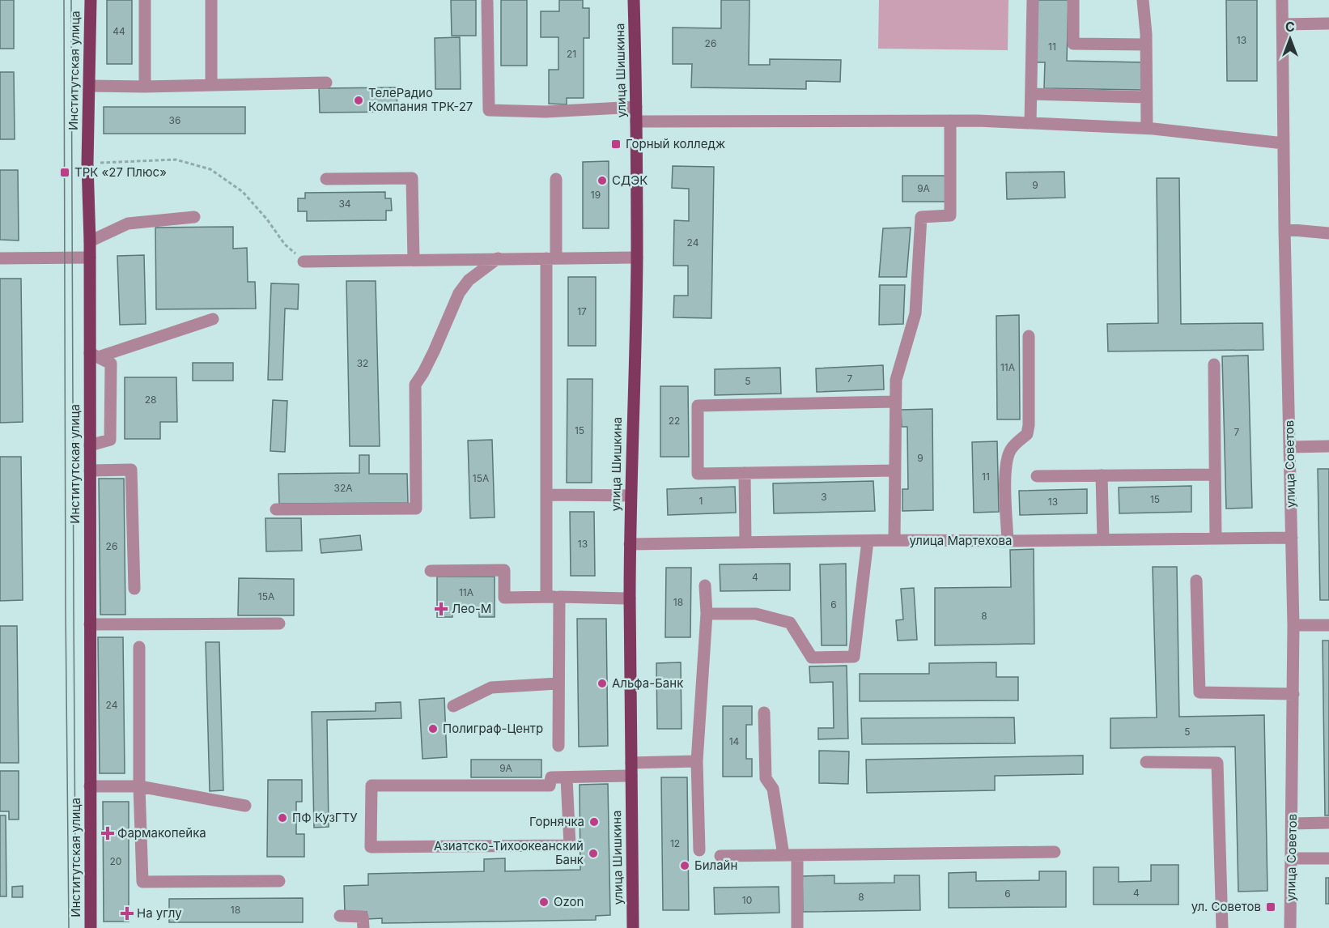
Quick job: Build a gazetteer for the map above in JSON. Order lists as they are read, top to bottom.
{
  "streets": {
    "main road": ["Институтская улица", "улица Шишкина"],
    "street": ["улица Советов", "улица Мартехова"]
  },
  "crossings": [
    ["улица Шишкина", "улица Мартехова"],
    ["улица Советов", "улица Мартехова"]
  ],
  "places": {
    "other": [
      "ТелеРадио Компания ТРК-27",
      "СДЭК",
      "Альфа-Банк",
      "Полиграф-Центр",
      "ПФ КузГТУ",
      "Горнячка",
      "Азиатско-Тихоокеанский Банк",
      "Билайн",
      "Ozon"
    ],
    "transit": ["Горный колледж", "ТРК «27 Плюс»", "ул. Советов"],
    "health": ["Лео-М", "Фармакопейка", "На углу"]
  },
  "house_numbers": [
    "44",
    "13",
    "26",
    "11",
    "21",
    "36",
    "9",
    "9А",
    "19",
    "34",
    "24",
    "17",
    "32",
    "11А",
    "7",
    "5",
    "28",
    "22",
    "15",
    "7",
    "9",
    "11",
    "15А",
    "32А",
    "3",
    "15",
    "1",
    "13",
    "13",
    "26",
    "4",
    "11А",
    "15А",
    "18",
    "6",
    "8",
    "24",
    "5",
    "14",
    "9А",
    "12",
    "20",
    "4",
    "6",
    "8",
    "10",
    "18"
  ],
  "north": "top"
}
